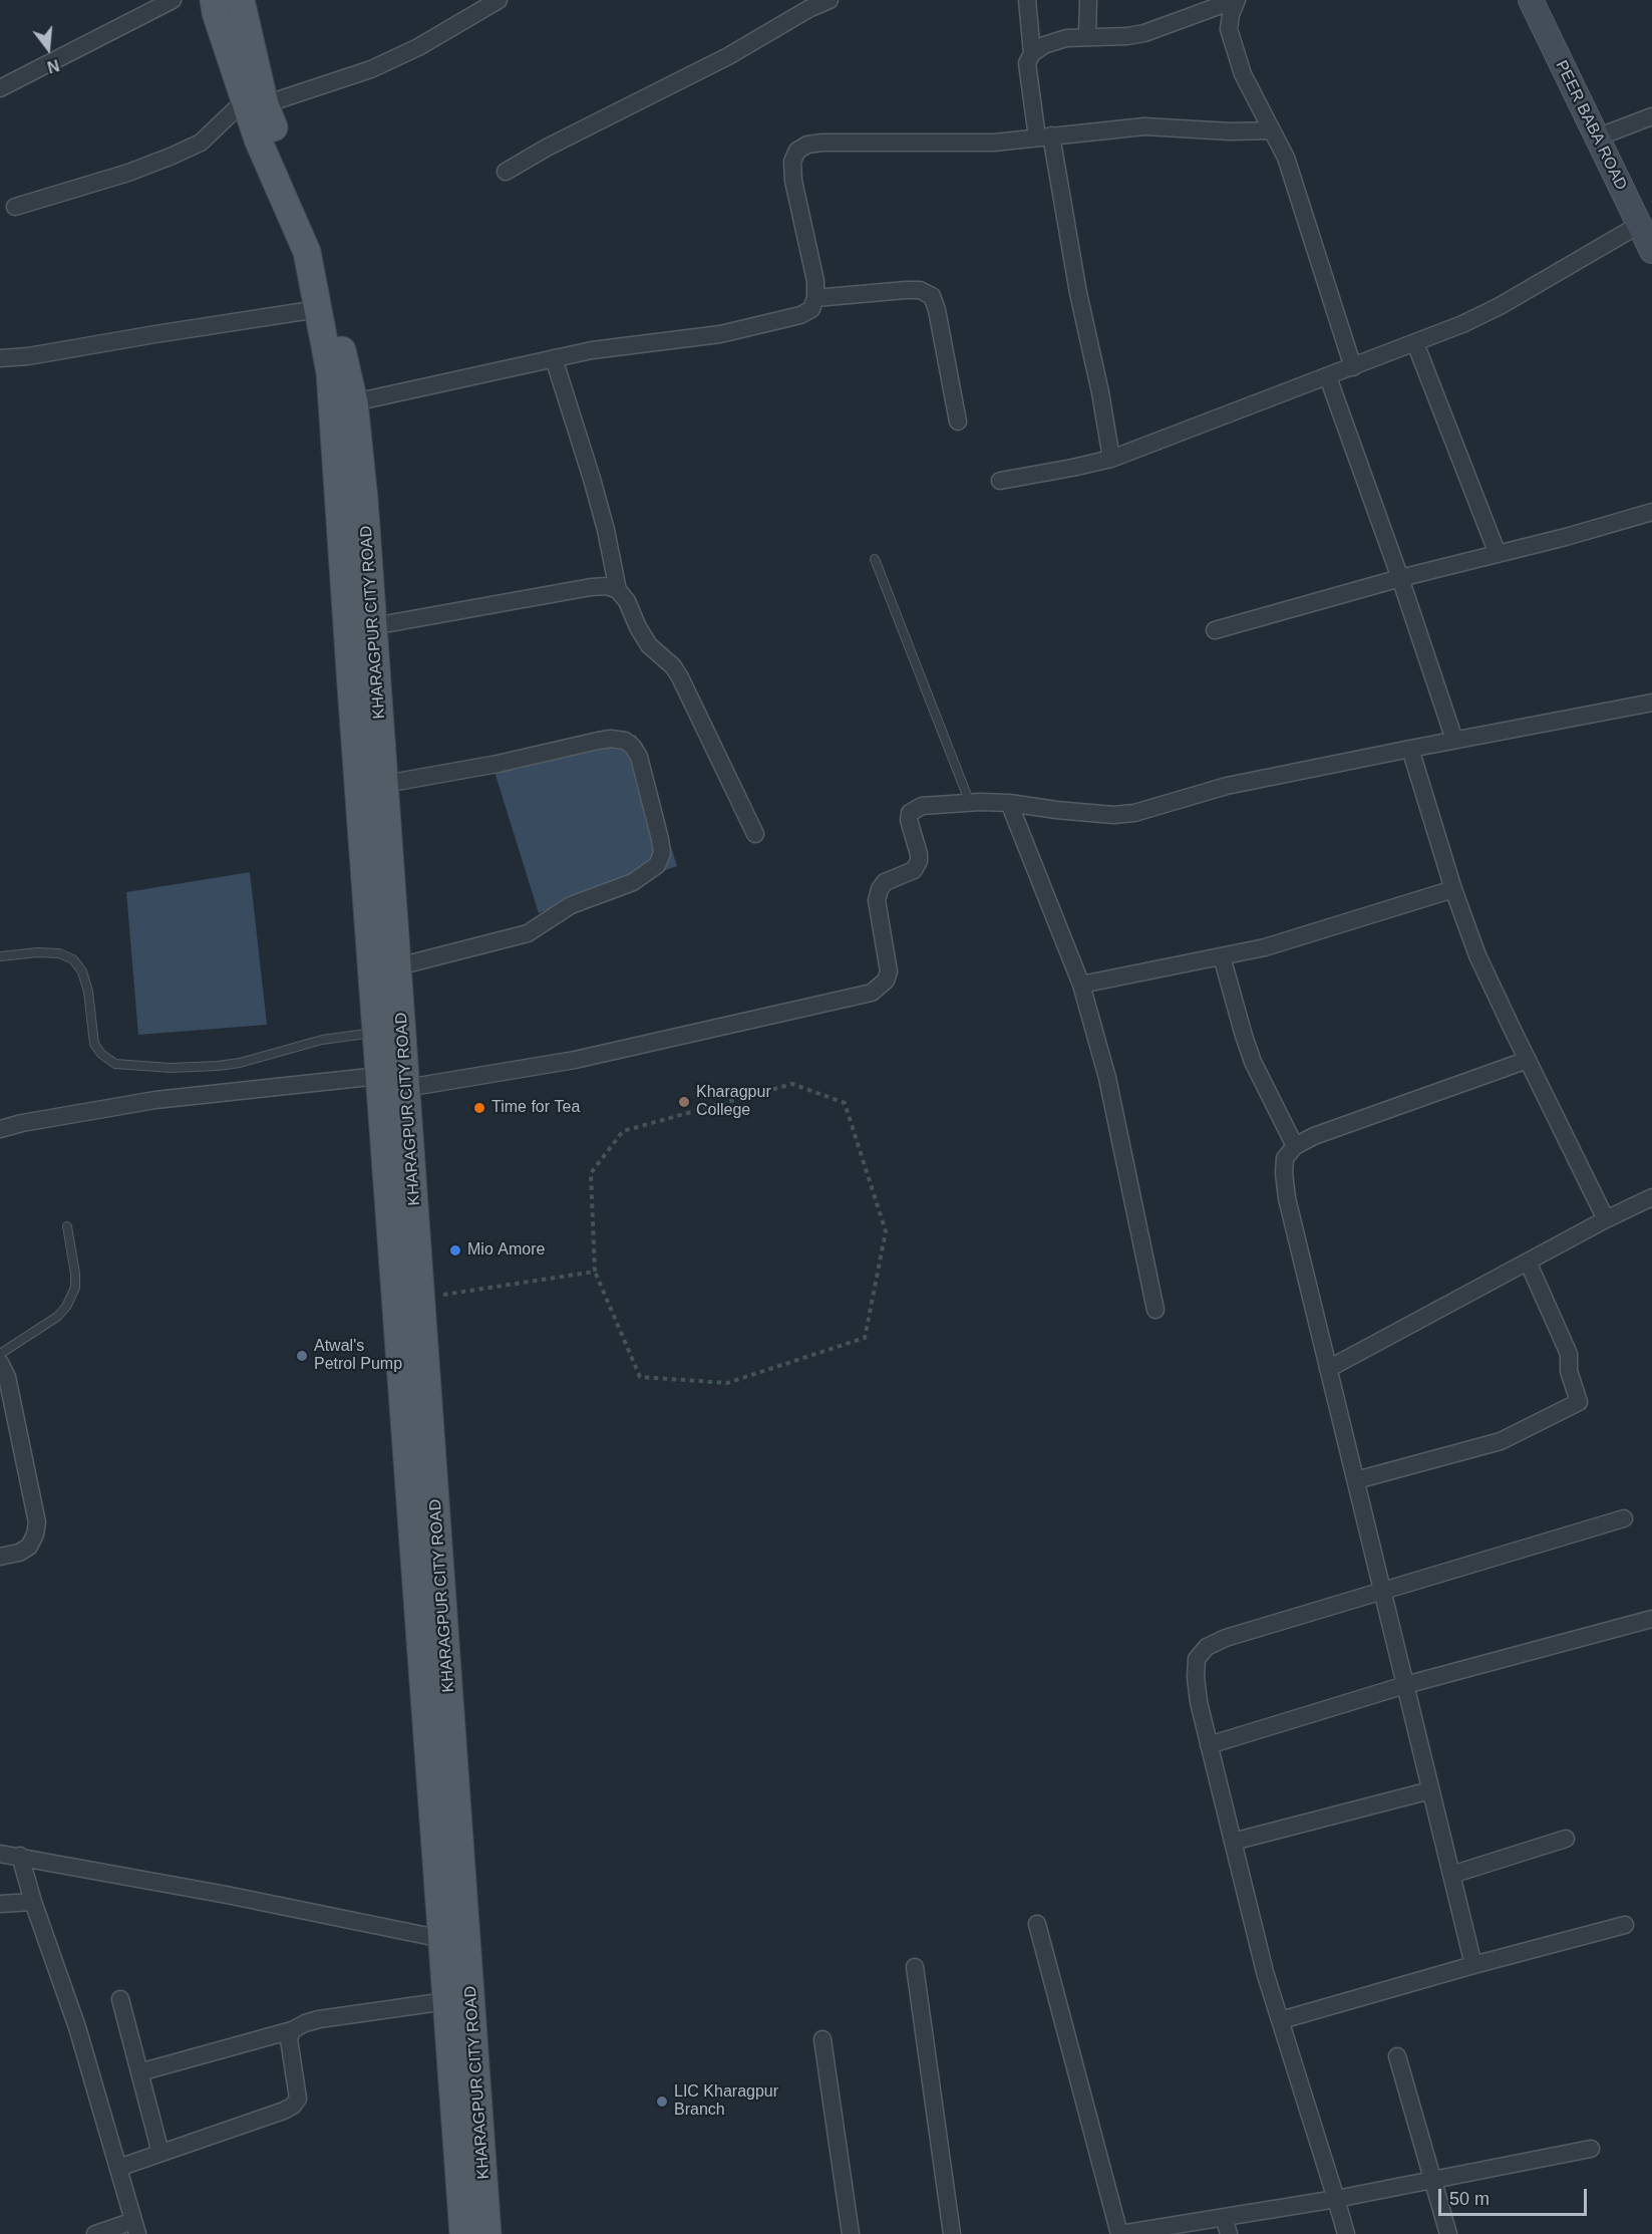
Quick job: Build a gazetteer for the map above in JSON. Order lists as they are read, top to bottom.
{
  "streets": {
    "main road": ["PEER BABA ROAD", "KHARAGPUR CITY ROAD"]
  },
  "places": [
    "Kharagpur College",
    "Time for Tea",
    "Mio Amore",
    "Atwal's Petrol Pump",
    "LIC Kharagpur Branch"
  ],
  "scale_bar": "50 m",
  "north": "bottom"
}
